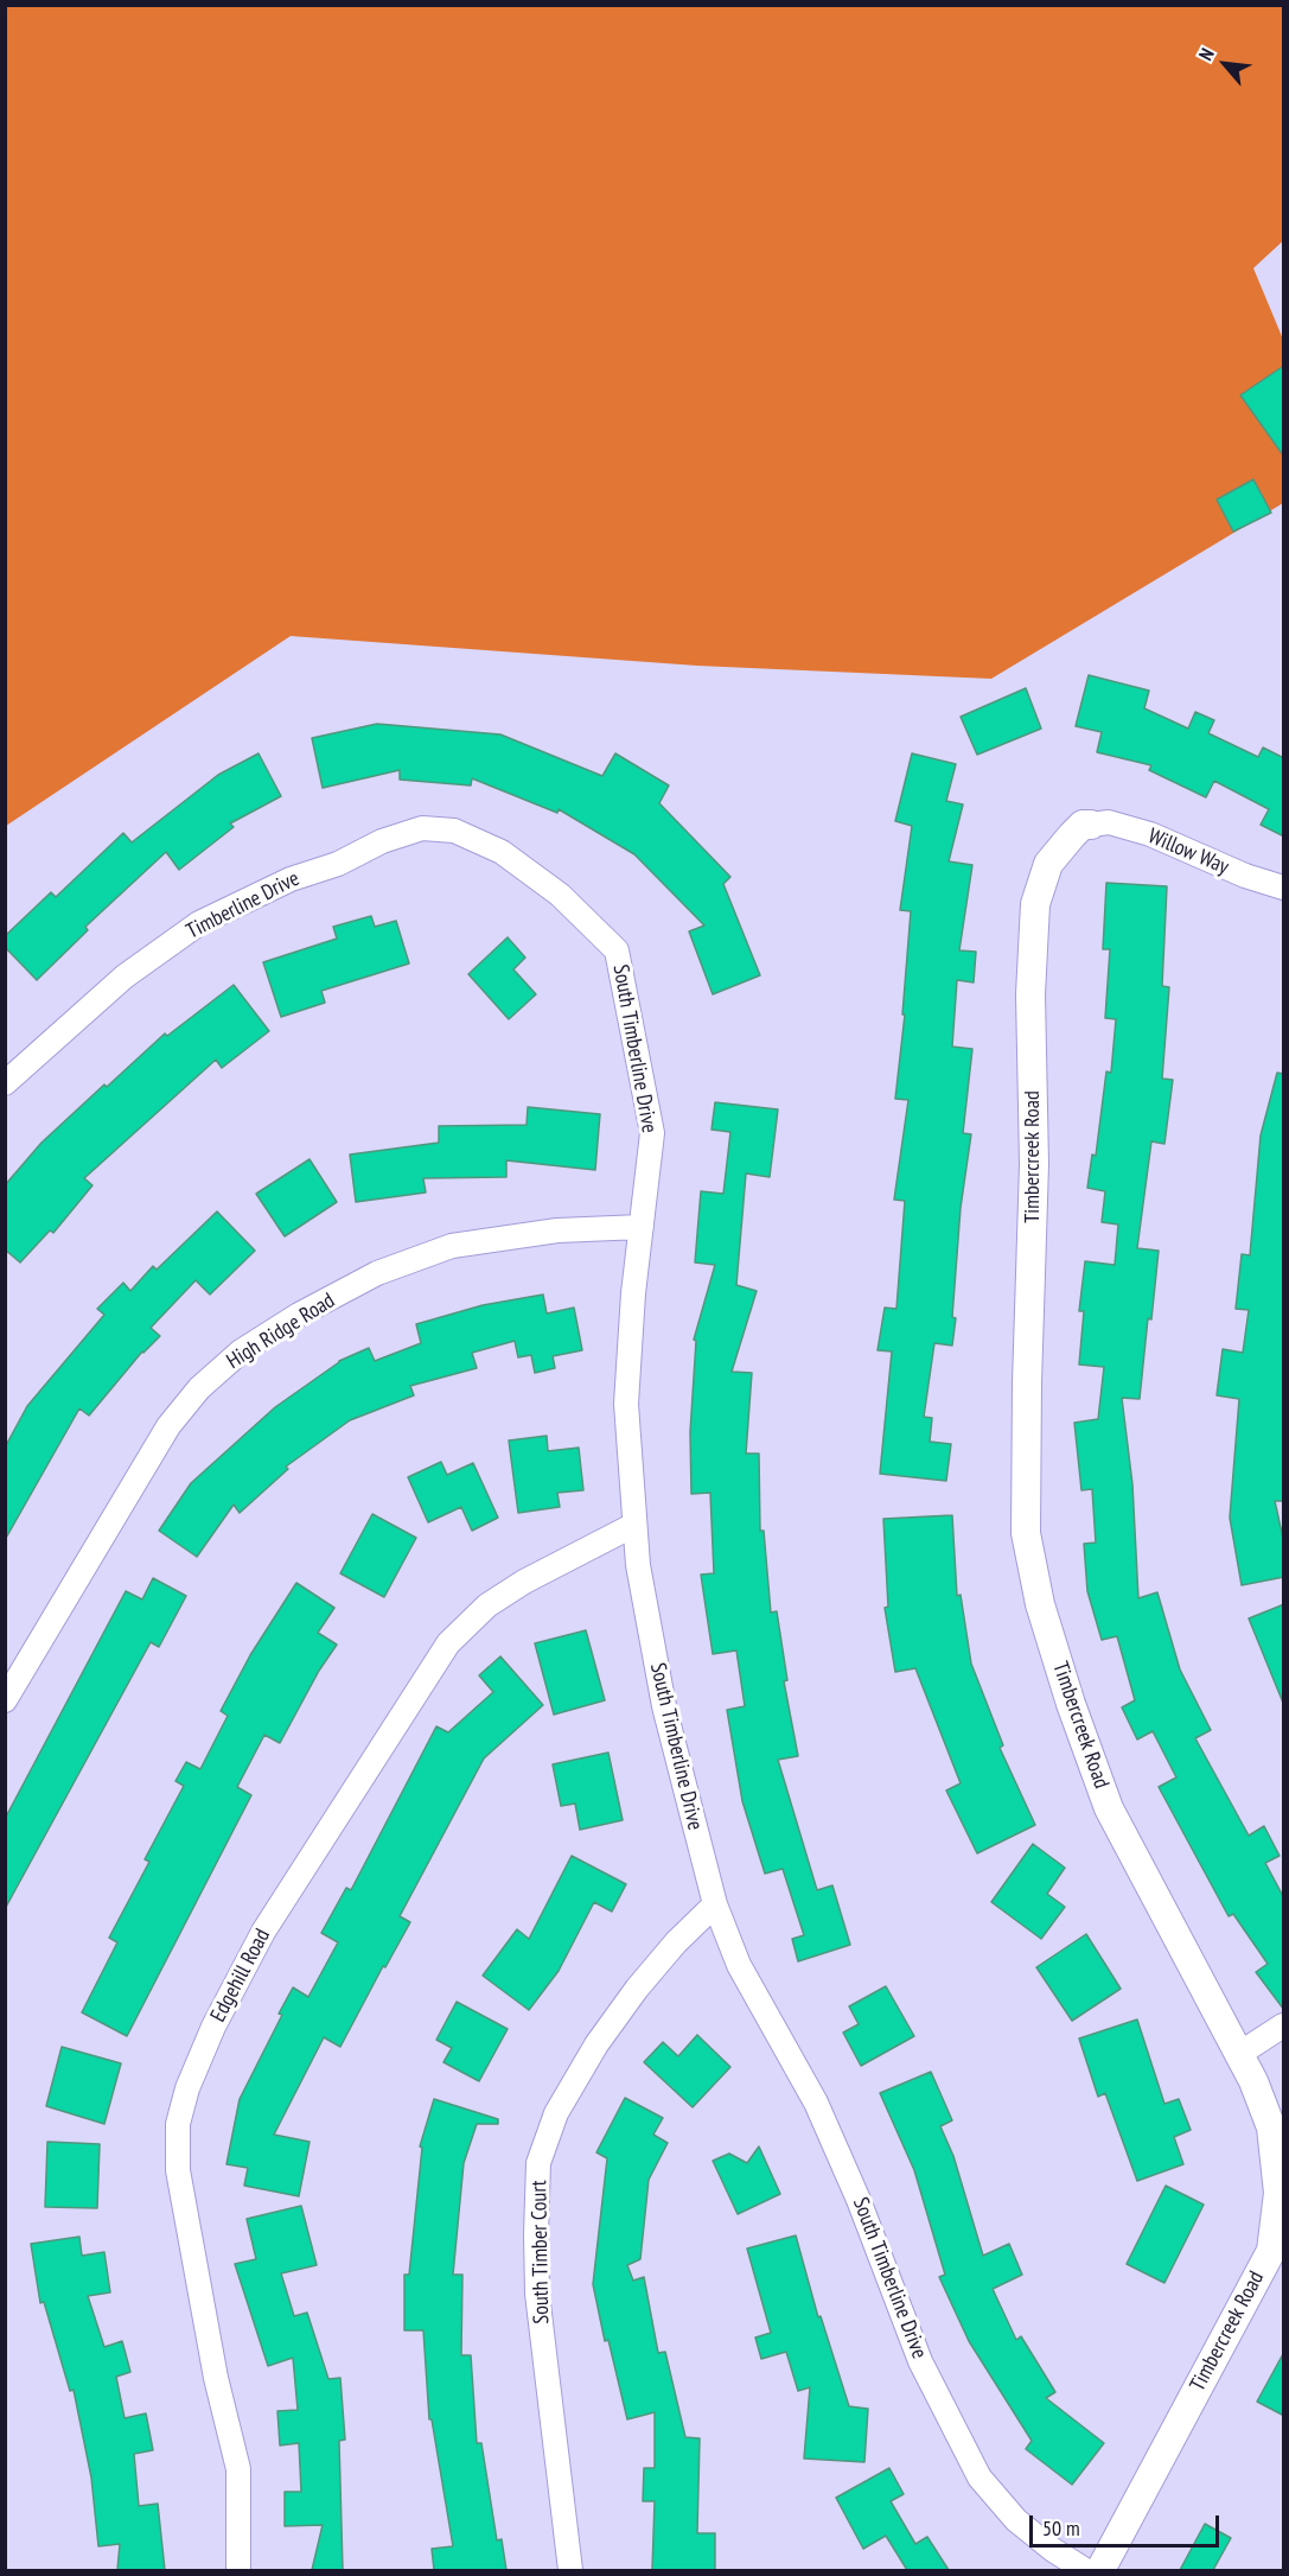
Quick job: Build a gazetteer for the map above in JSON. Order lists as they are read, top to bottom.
{
  "streets": {
    "street": [
      "Willow Way",
      "Timberline Drive",
      "South Timberline Drive",
      "Timbercreek Road",
      "High Ridge Road",
      "Edgehill Road",
      "South Timber Court"
    ]
  },
  "crossings": [
    ["Willow Way", "Timbercreek Road"],
    ["Timberline Drive", "South Timberline Drive"],
    ["South Timberline Drive", "High Ridge Road"],
    ["South Timberline Drive", "Edgehill Road"],
    ["South Timberline Drive", "South Timber Court"]
  ],
  "scale_bar": "50 m",
  "north": "top left"
}
